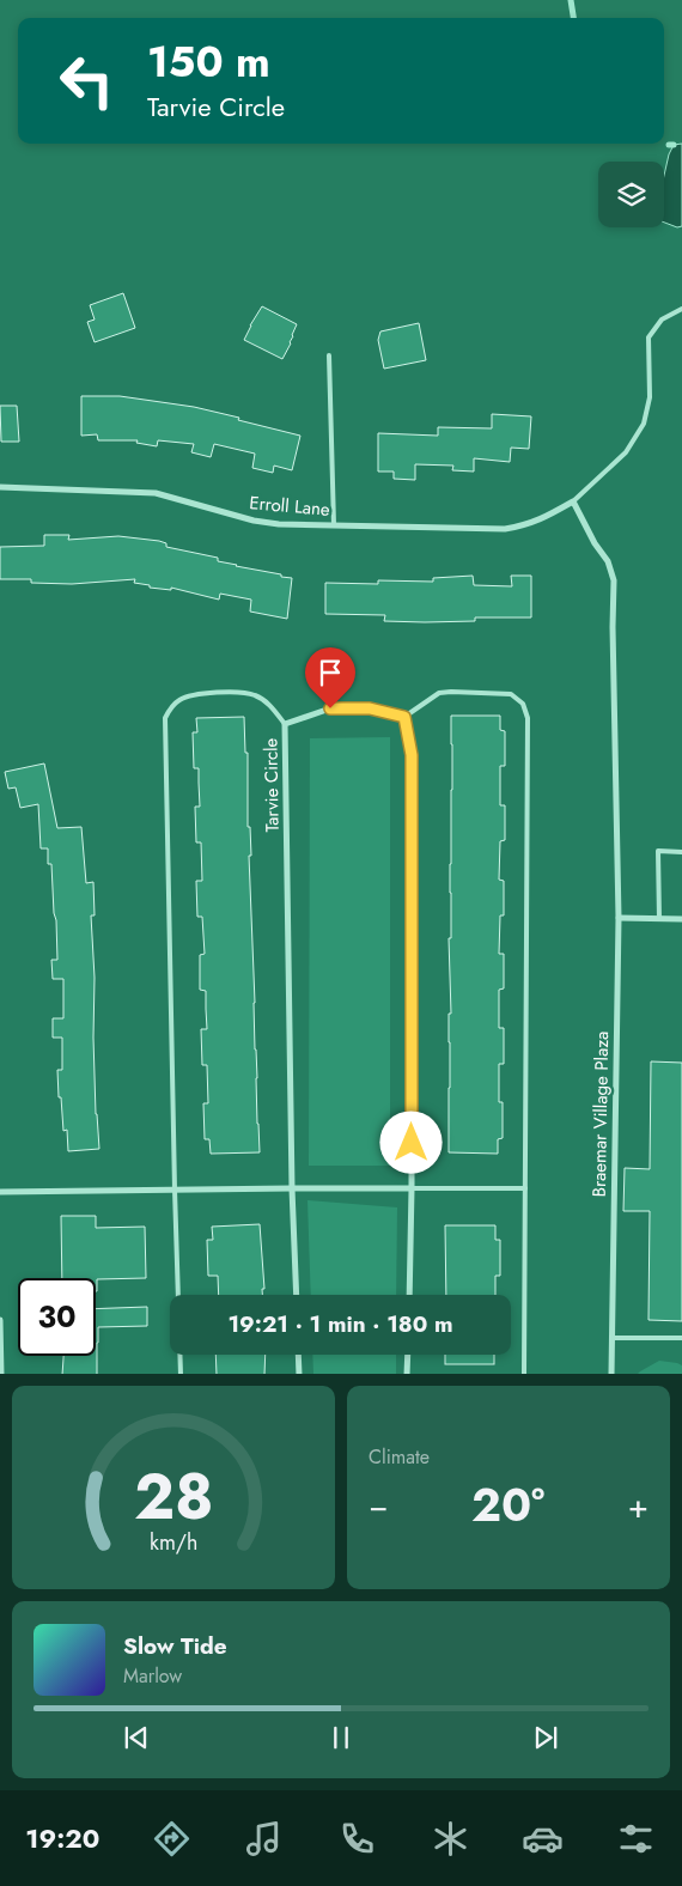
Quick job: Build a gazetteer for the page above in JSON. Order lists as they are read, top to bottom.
{
  "streets": {
    "street": ["Erroll Lane", "Tarvie Circle", "Braemar Village Plaza"]
  },
  "crossings": [
    ["Erroll Lane", "Braemar Village Plaza"]
  ],
  "page": {
    "turn": ["150 m", "Tarvie Circle"],
    "limit": "30",
    "trip": "19:21 · 1 min · 180 m",
    "tile": "Climate",
    "heat": ["−", "20°", "+"],
    "song": ["Slow Tide", "Marlow"],
    "tabs": "19:20",
    "gauge": ["28", "km/h"]
  }
}
